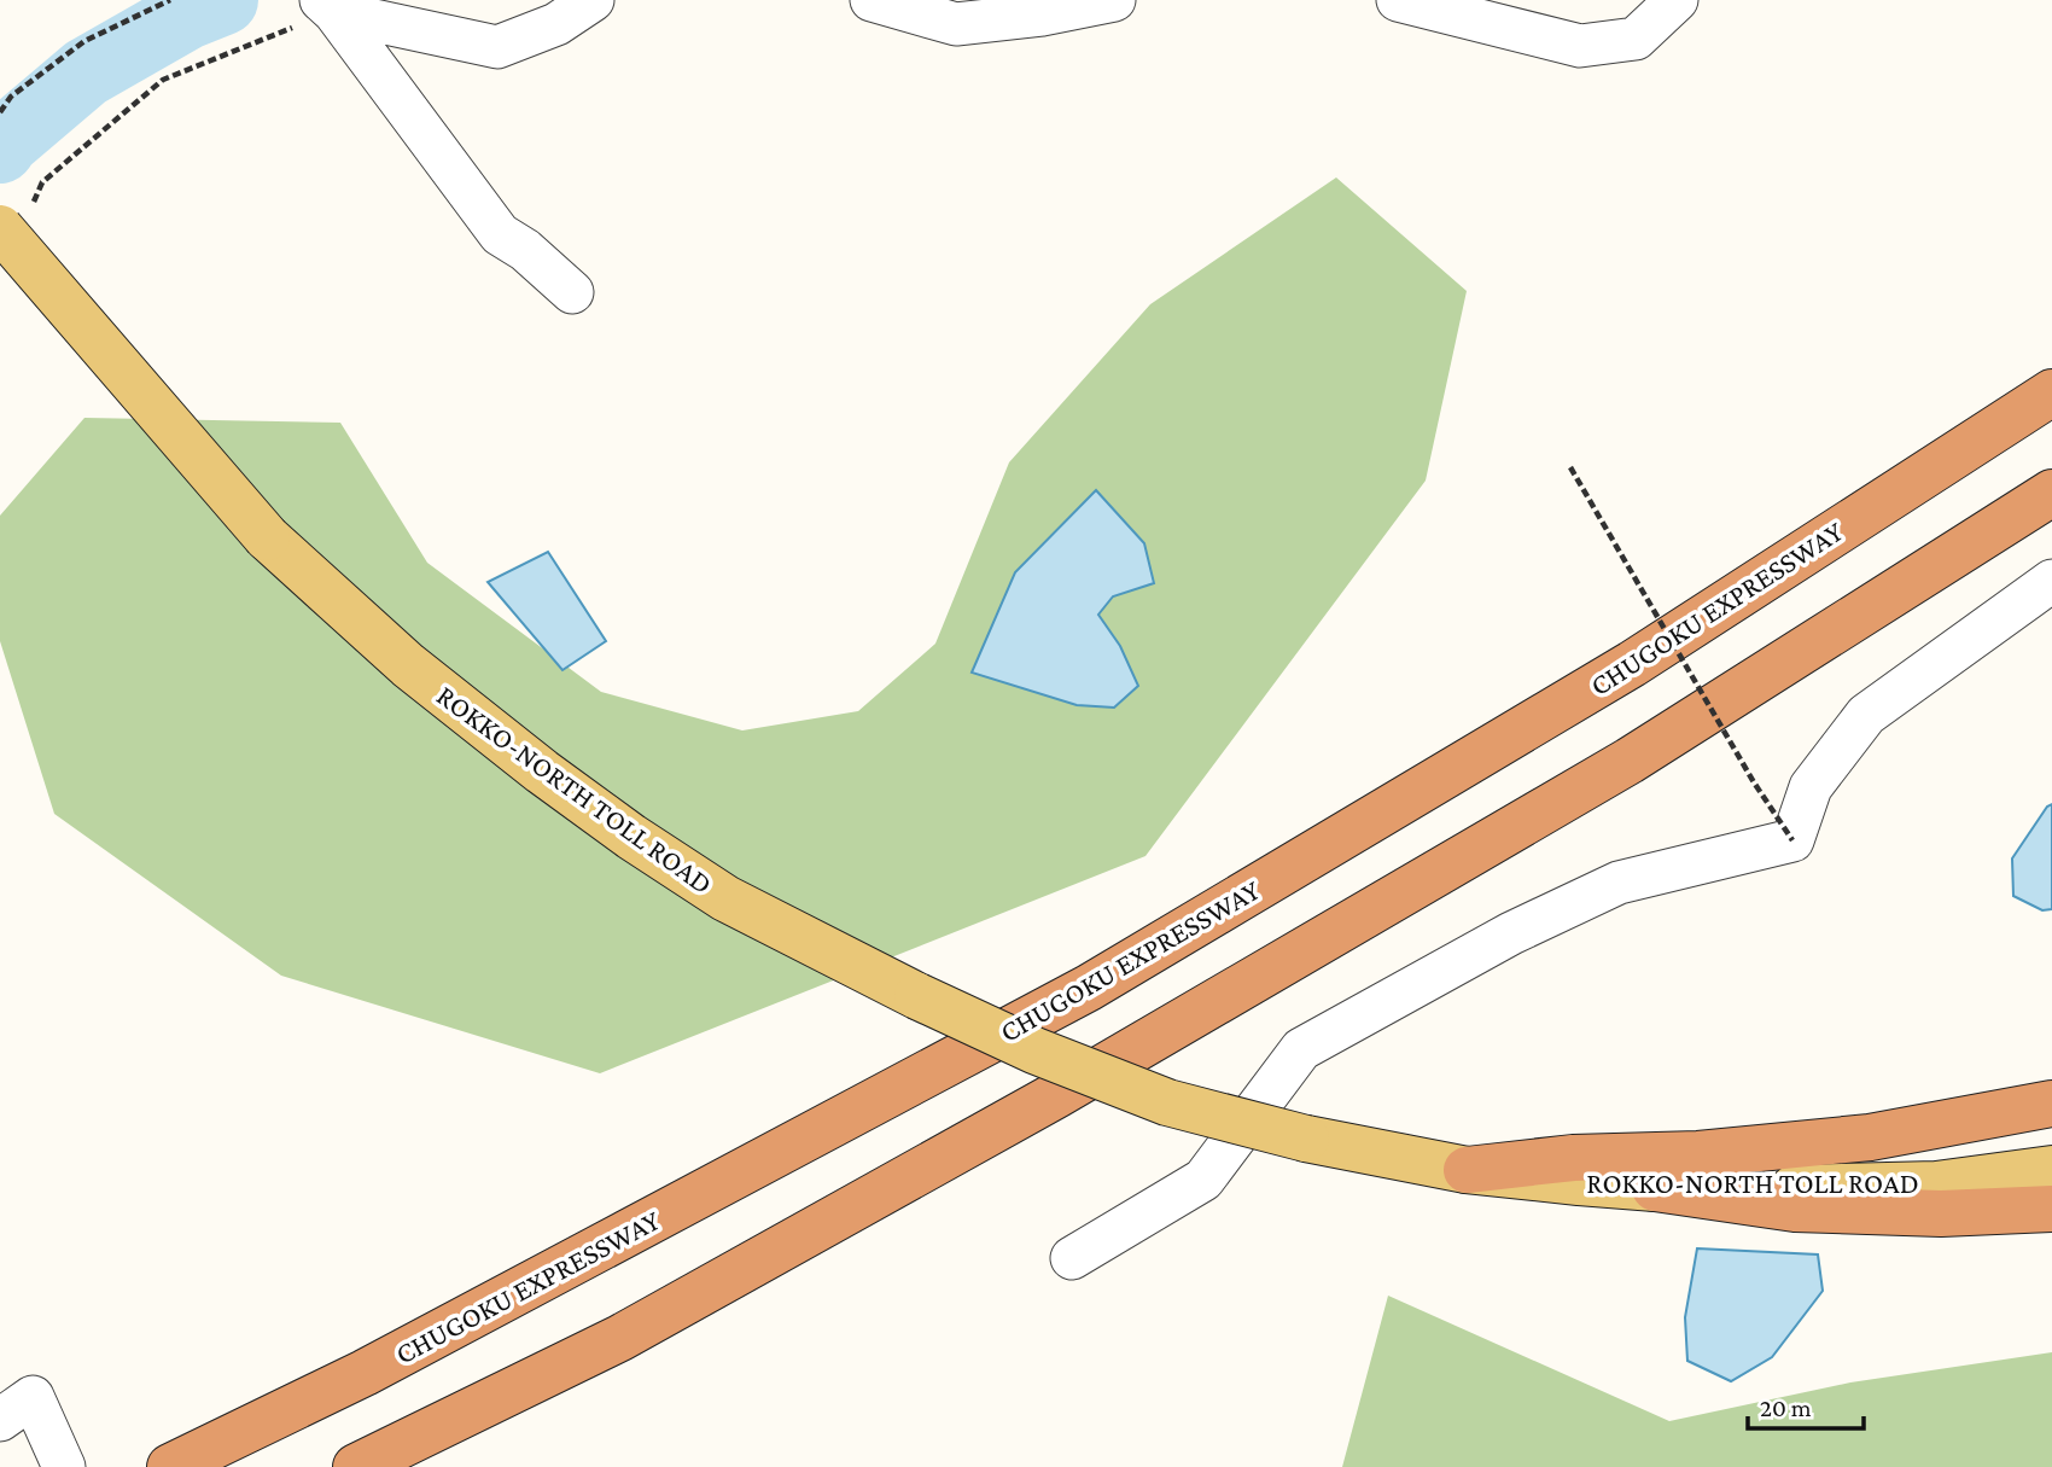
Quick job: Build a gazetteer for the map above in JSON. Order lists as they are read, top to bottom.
{
  "streets": {
    "highway": ["CHUGOKU EXPRESSWAY"],
    "main road": ["ROKKO-NORTH TOLL ROAD"]
  },
  "scale_bar": "20 m"
}
